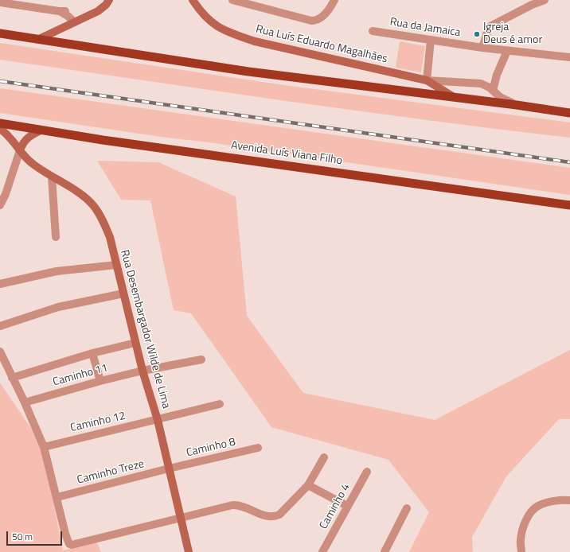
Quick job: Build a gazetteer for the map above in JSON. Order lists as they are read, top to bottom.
{
  "streets": {
    "highway": ["Avenida Luís Viana Filho"],
    "main road": ["Rua Luís Eduardo Magalhães", "Rua Desembargador Wilde de Lima"],
    "street": [
      "Rua da Jamaica",
      "Caminho 11",
      "Caminho 12",
      "Caminho 8",
      "Caminho Treze",
      "Caminho 4"
    ]
  },
  "crossings": [
    ["Rua Desembargador Wilde de Lima", "Caminho 11"],
    ["Rua Desembargador Wilde de Lima", "Caminho 12"],
    ["Rua Desembargador Wilde de Lima", "Caminho 8"],
    ["Rua Desembargador Wilde de Lima", "Caminho Treze"],
    ["Caminho 8", "Caminho Treze"]
  ],
  "places": ["Igreja Deus é amor"],
  "scale_bar": "50 m"
}
